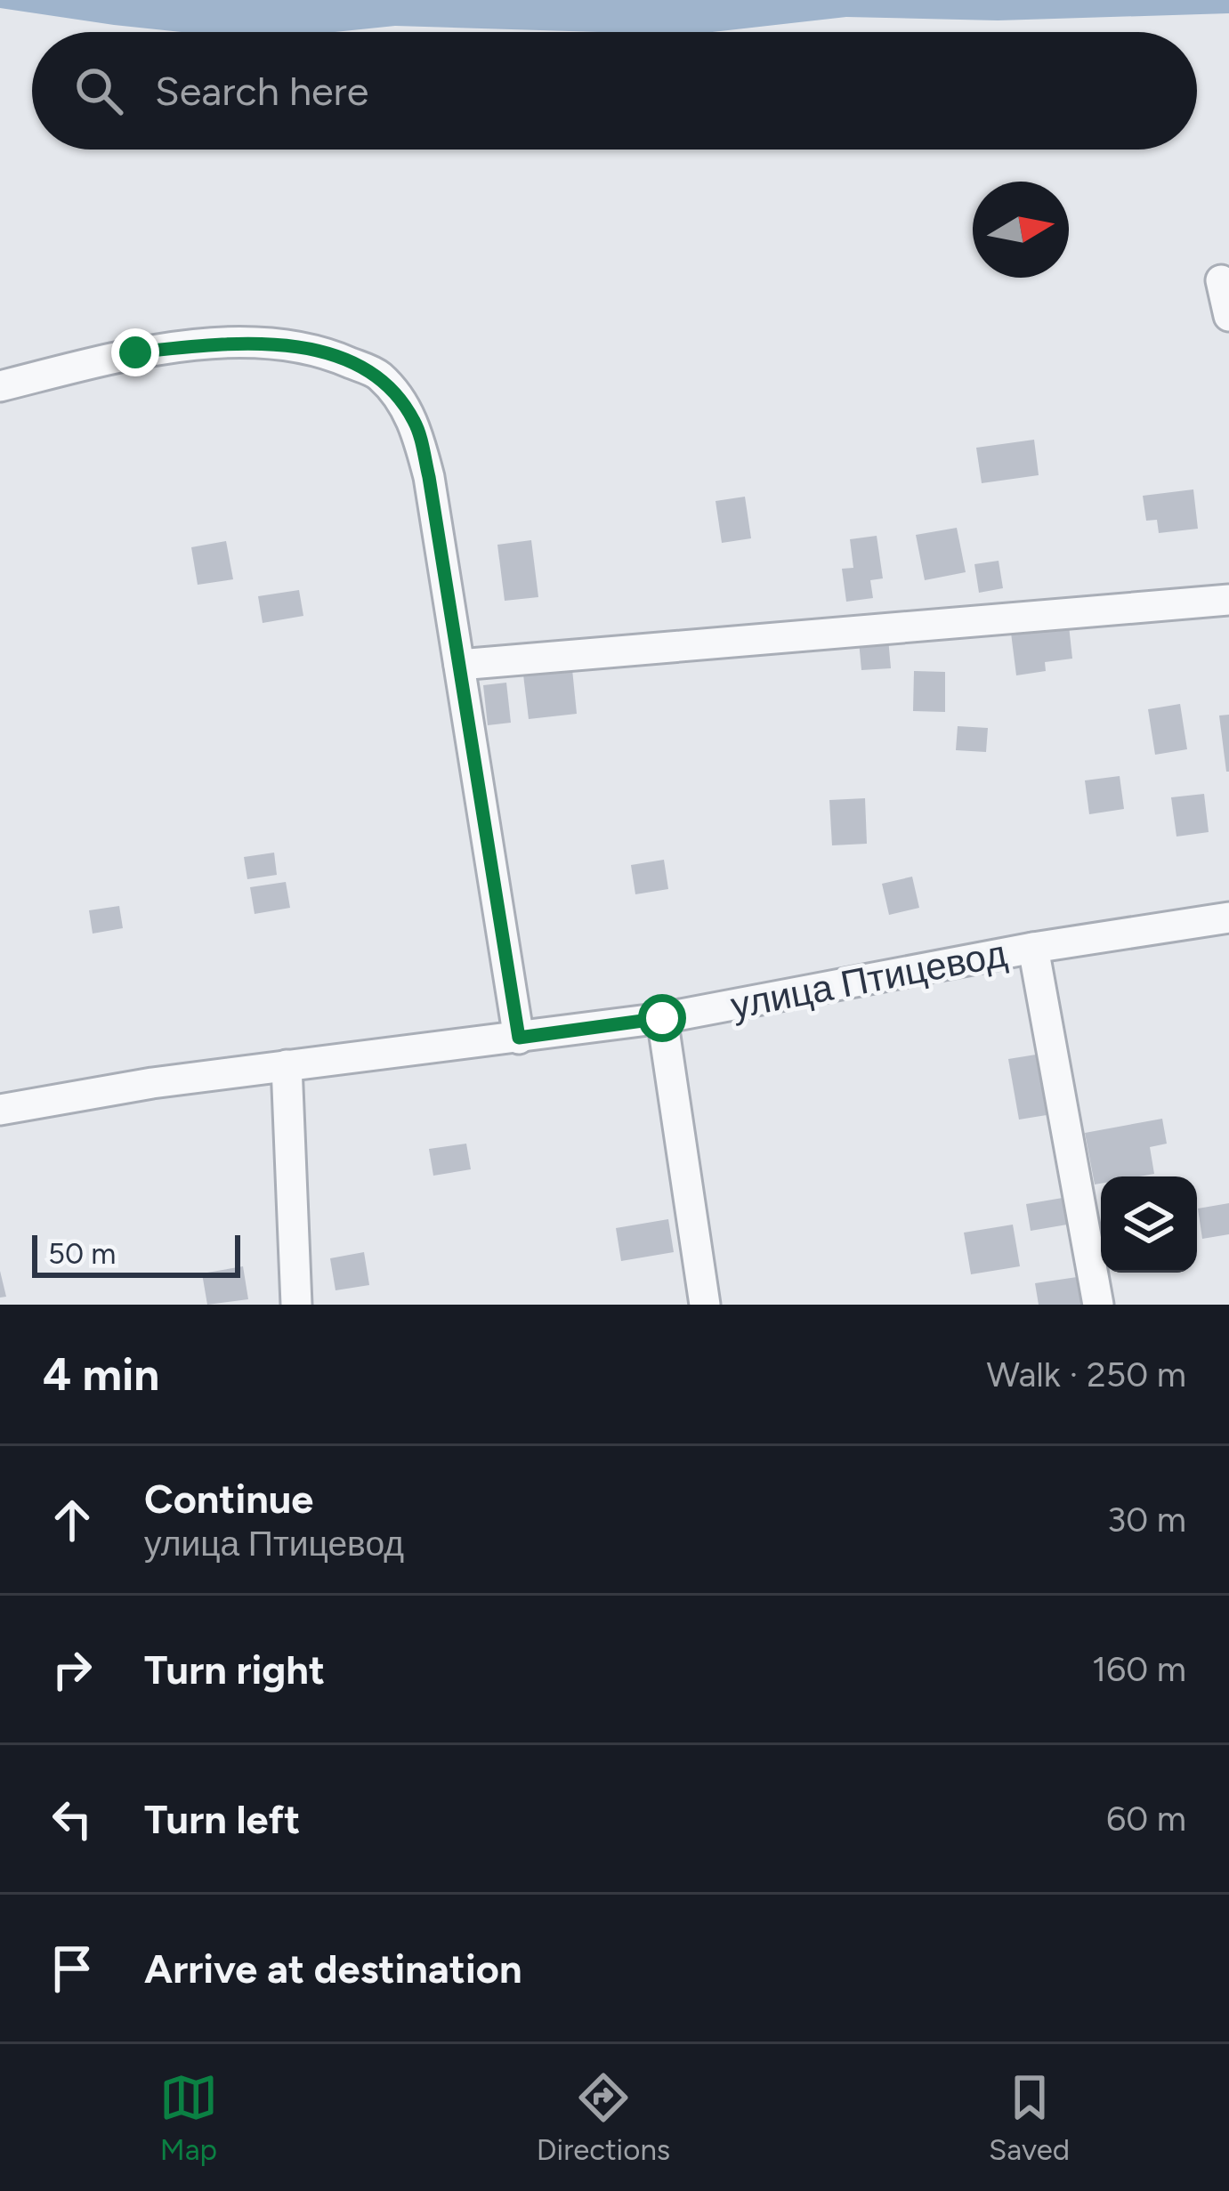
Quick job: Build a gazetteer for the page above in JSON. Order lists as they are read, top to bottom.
{
  "streets": {
    "street": ["улица Птицевод"]
  },
  "scale_bar": "50 m",
  "north": "right",
  "page": {
    "search": "Search here",
    "scale": "50 m",
    "heading": ["4 min", "Walk · 250 m"],
    "list": [
      ["Continue", "улица Птицевод", "30 m"],
      ["Turn right", "160 m"],
      ["Turn left", "60 m"],
      "Arrive at destination"
    ],
    "nav": ["Map", "Directions", "Saved"]
  }
}
